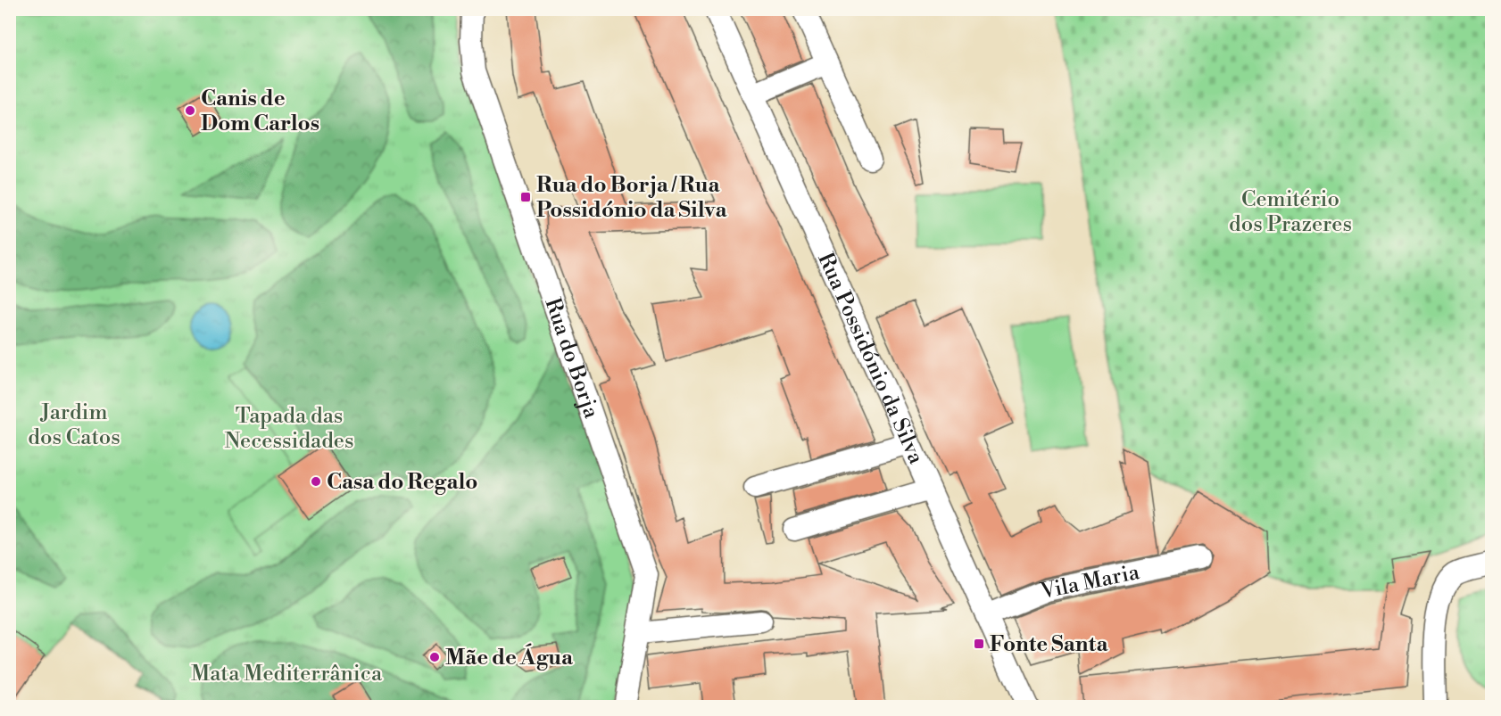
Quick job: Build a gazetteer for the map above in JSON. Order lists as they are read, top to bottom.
{
  "streets": {
    "street": ["Rua do Borja", "Rua Possidónio da Silva", "Vila Maria"]
  },
  "crossings": [
    ["Rua Possidónio da Silva", "Vila Maria"]
  ],
  "parks": [
    "Cemitério dos Prazeres",
    "Jardim dos Catos",
    "Tapada das Necessidades",
    "Mata Mediterrânica"
  ],
  "places": {
    "other": ["Canis de Dom Carlos", "Casa do Regalo", "Mãe de Água"],
    "transit": ["Rua do Borja / Rua Possidónio da Silva", "Fonte Santa"]
  }
}
